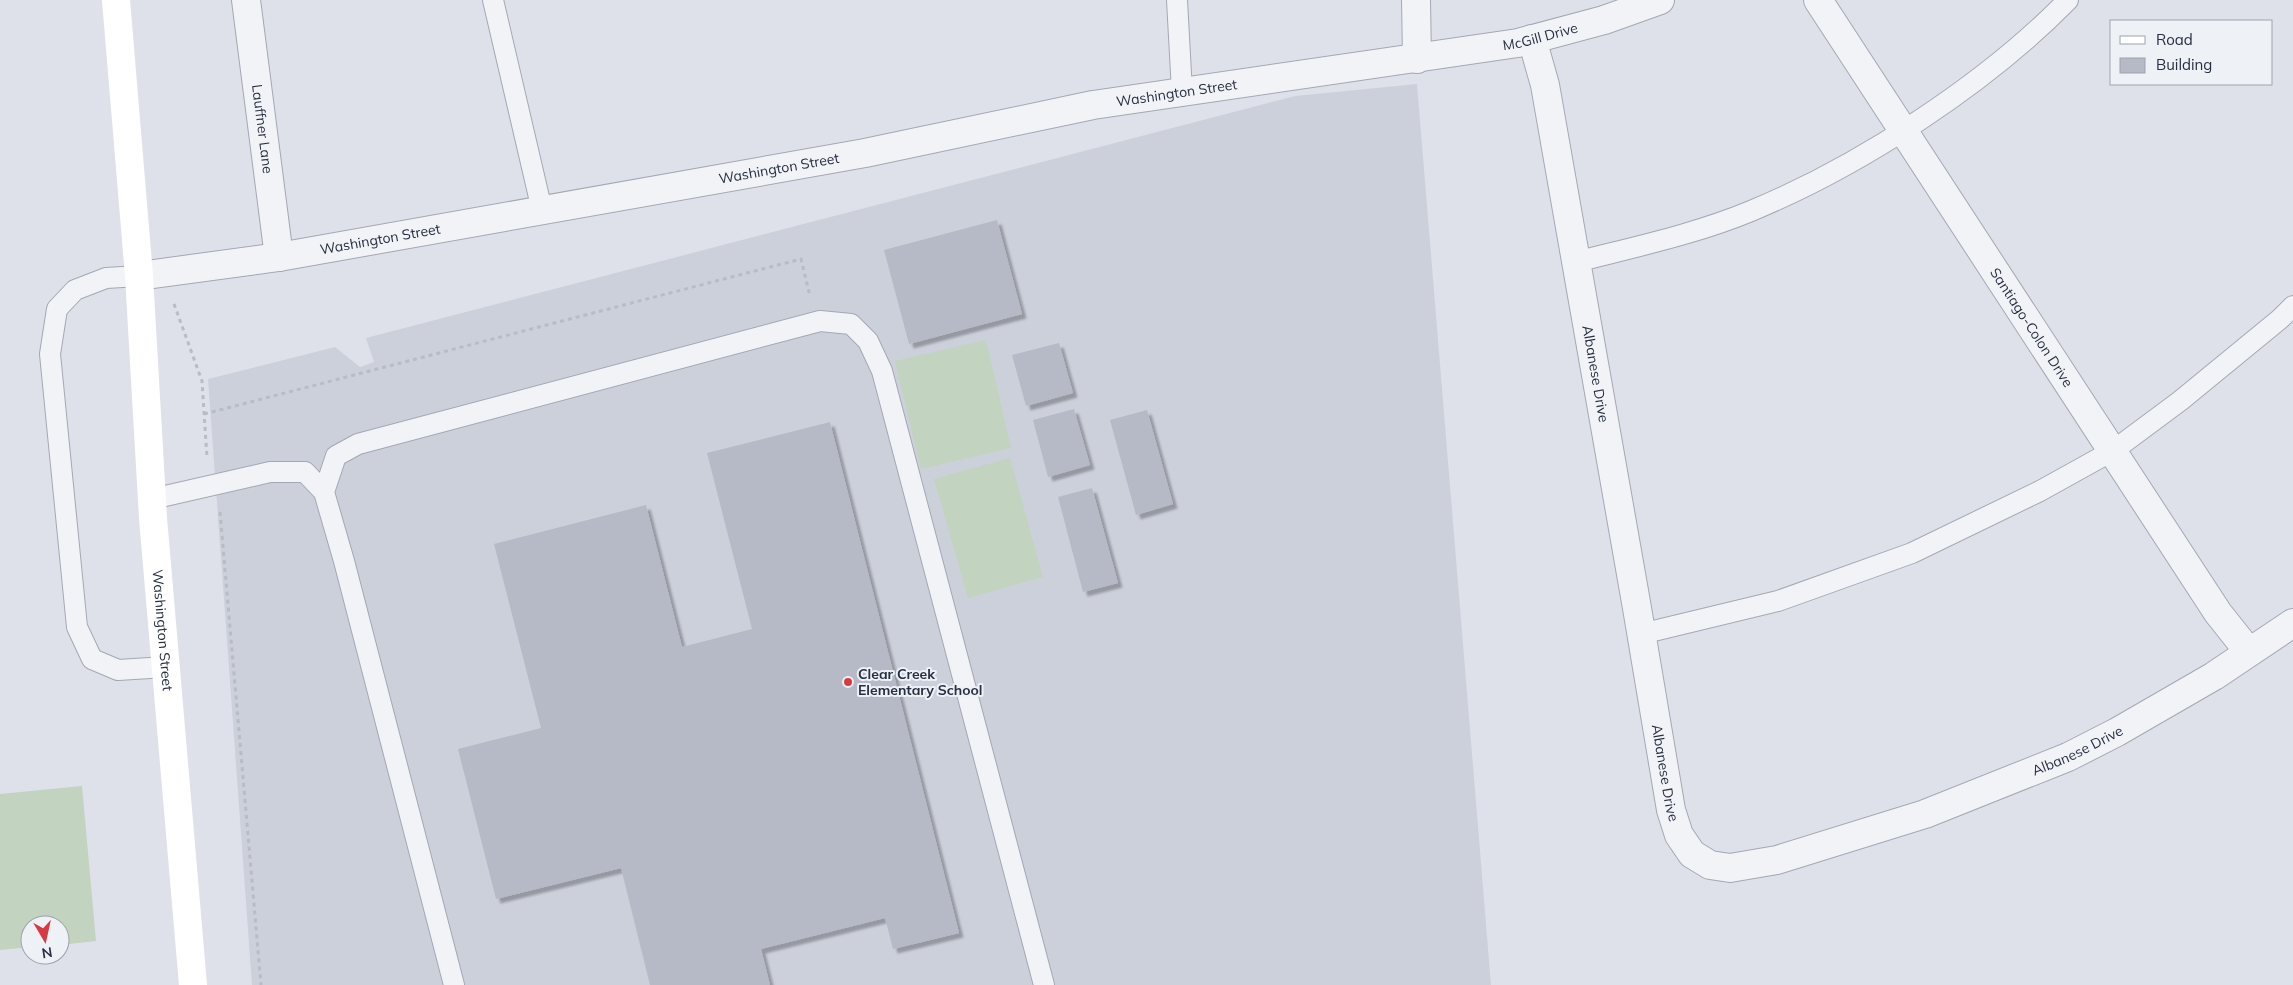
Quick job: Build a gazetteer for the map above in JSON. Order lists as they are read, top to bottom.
{
  "streets": {
    "street": [
      "McGill Drive",
      "Washington Street",
      "Lauffner Lane",
      "Santiago-Colon Drive",
      "Albanese Drive"
    ]
  },
  "crossings": [
    ["McGill Drive", "Washington Street"],
    ["McGill Drive", "Albanese Drive"],
    ["Washington Street", "Lauffner Lane"],
    ["Santiago-Colon Drive", "Albanese Drive"]
  ],
  "places": ["Clear Creek Elementary School"],
  "legend": ["Road", "Building"],
  "north": "bottom"
}
